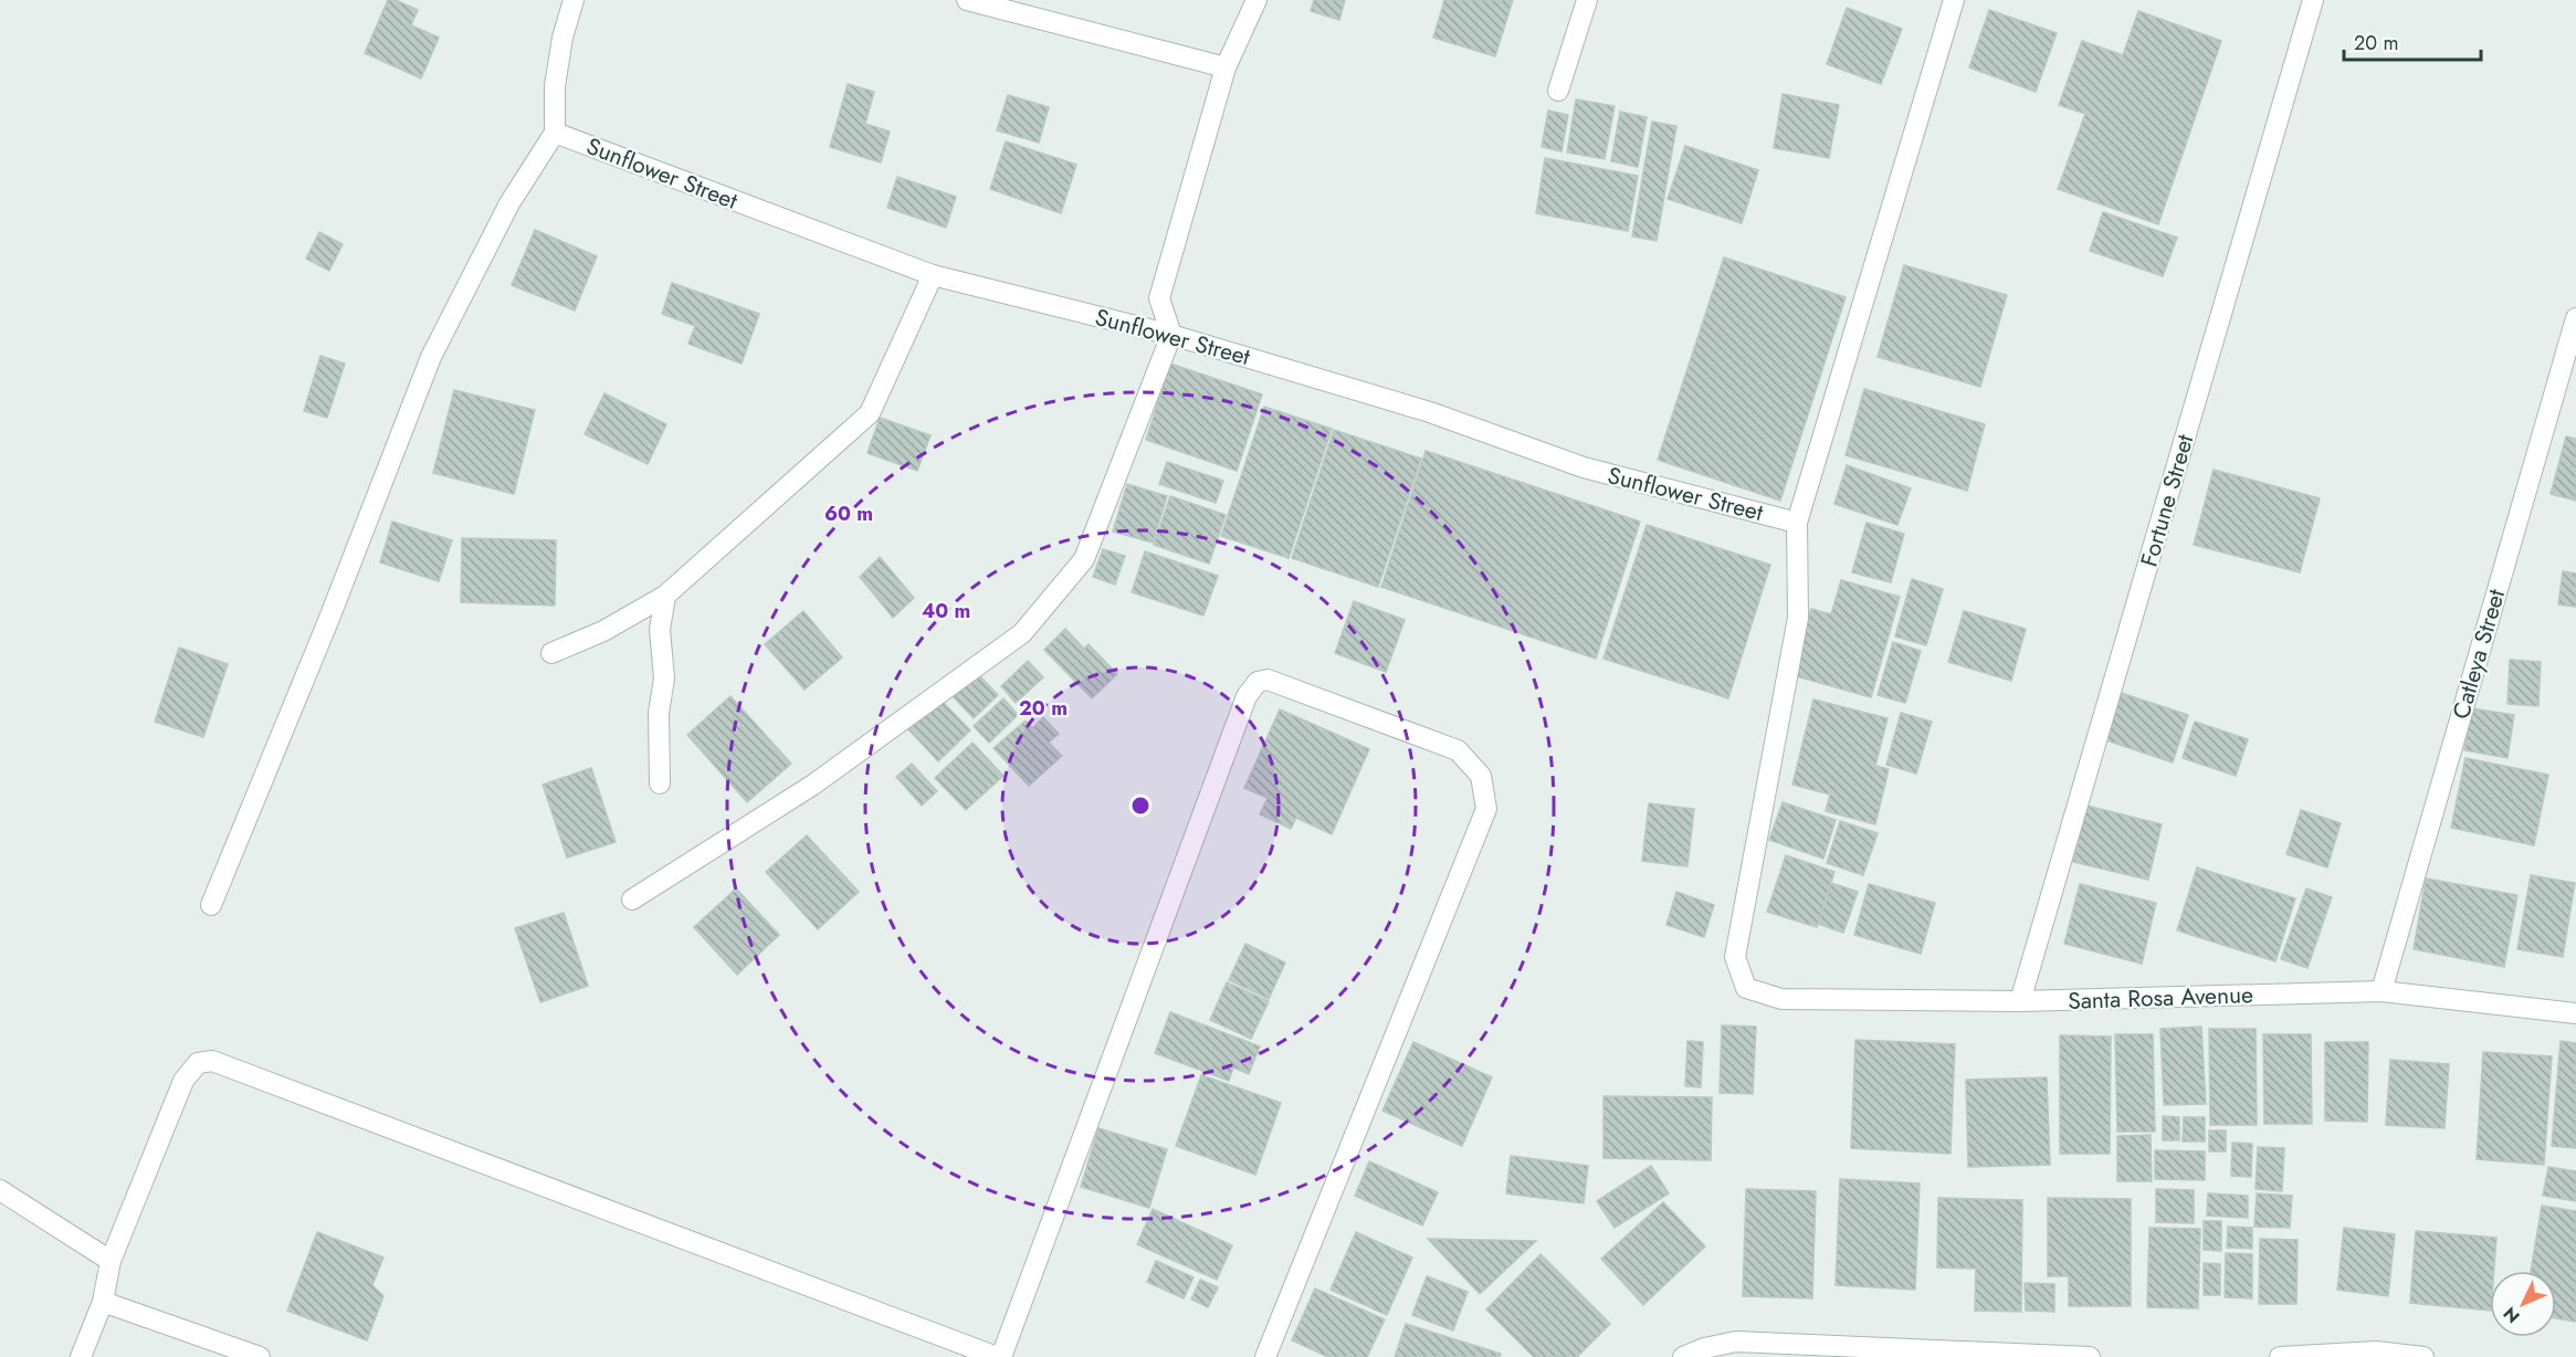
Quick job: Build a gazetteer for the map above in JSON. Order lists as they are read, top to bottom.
{
  "streets": {
    "street": [
      "Sunflower Street",
      "Fortune Street",
      "Catleya Street",
      "Santa Rosa Avenue"
    ]
  },
  "crossings": [
    ["Sunflower Street", "Santa Rosa Avenue"],
    ["Fortune Street", "Santa Rosa Avenue"],
    ["Catleya Street", "Santa Rosa Avenue"]
  ],
  "scale_bar": "20 m",
  "north": "bottom left",
  "rings": ["60 m", "40 m", "20 m"]
}
